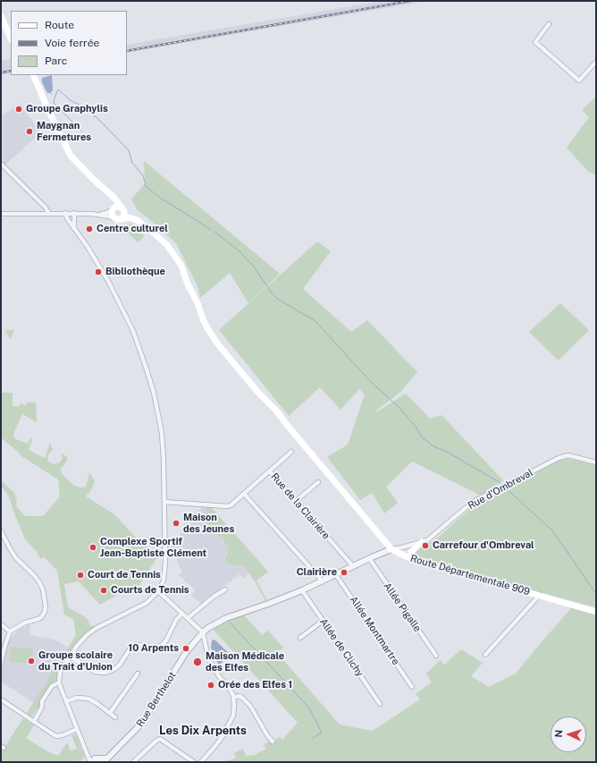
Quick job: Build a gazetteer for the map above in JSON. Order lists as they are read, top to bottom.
{
  "streets": {
    "main road": ["Route Départementale 909"],
    "street": [
      "Rue d'Ombreval",
      "Rue de la Clairière",
      "Allée Pigalle",
      "Allée Montmartre",
      "Allée de Clichy",
      "Rue Berthelot"
    ]
  },
  "crossings": [
    ["Rue d'Ombreval", "Route Départementale 909"],
    ["Rue d'Ombreval", "Rue Berthelot"],
    ["Rue de la Clairière", "Rue Berthelot"],
    ["Route Départementale 909", "Rue Berthelot"],
    ["Allée Pigalle", "Rue Berthelot"],
    ["Allée Montmartre", "Rue Berthelot"],
    ["Allée de Clichy", "Rue Berthelot"]
  ],
  "districts": ["Les Dix Arpents"],
  "places": [
    "Groupe Graphylis",
    "Maygnan Fermetures",
    "Centre culturel",
    "Bibliothèque",
    "Maison des Jeunes",
    "Carrefour d'Ombreval",
    "Complexe Sportif Jean-Baptiste Clément",
    "Clairière",
    "Court de Tennis",
    "Courts de Tennis",
    "10 Arpents",
    "Groupe scolaire du Trait d'Union",
    "Maison Médicale des Elfes",
    "Orée des Elfes 1"
  ],
  "legend": ["Route", "Voie ferrée", "Parc"],
  "north": "left"
}
